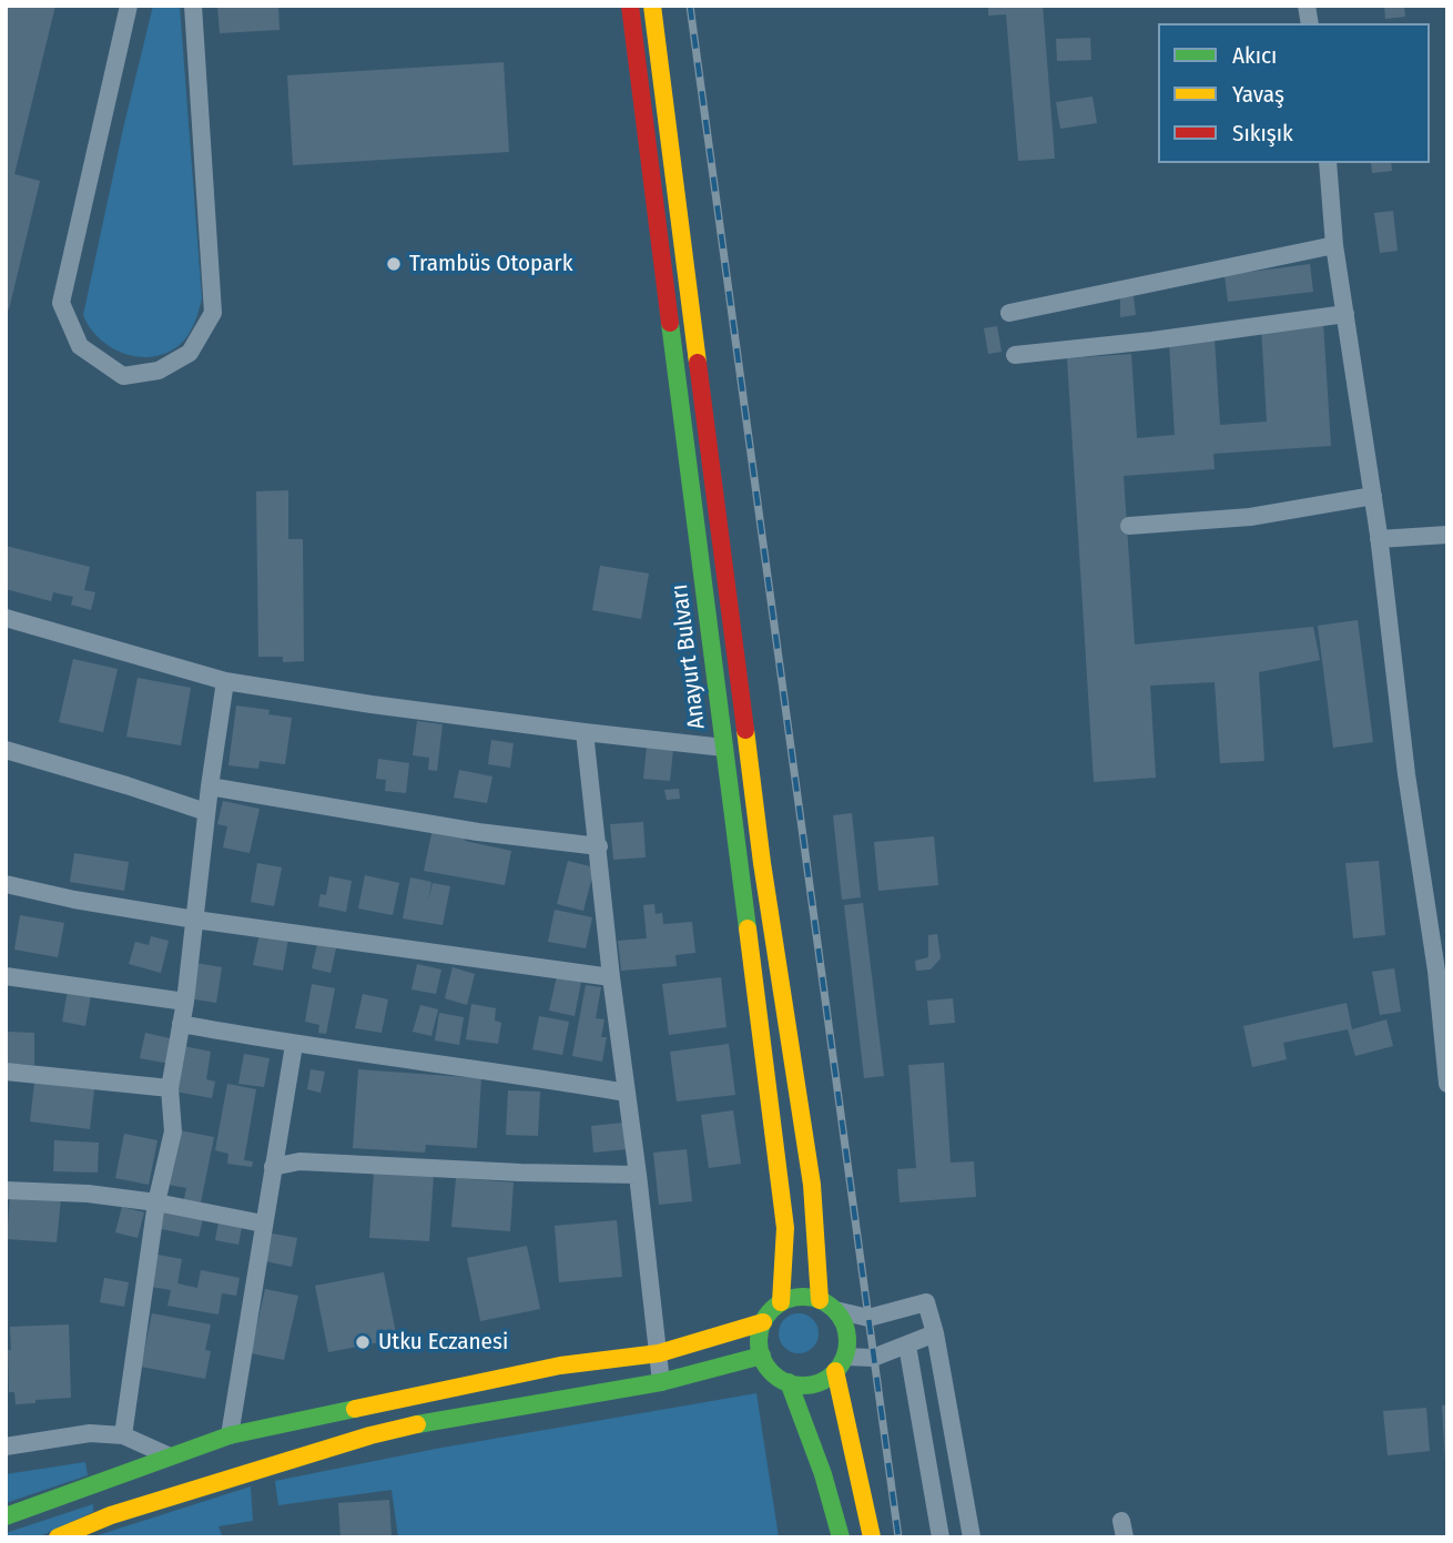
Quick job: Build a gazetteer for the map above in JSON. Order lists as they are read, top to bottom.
{
  "streets": {
    "main road": ["Anayurt Bulvarı"]
  },
  "places": ["Trambüs Otopark", "Utku Eczanesi"],
  "legend": ["Akıcı", "Yavaş", "Sıkışık"]
}
